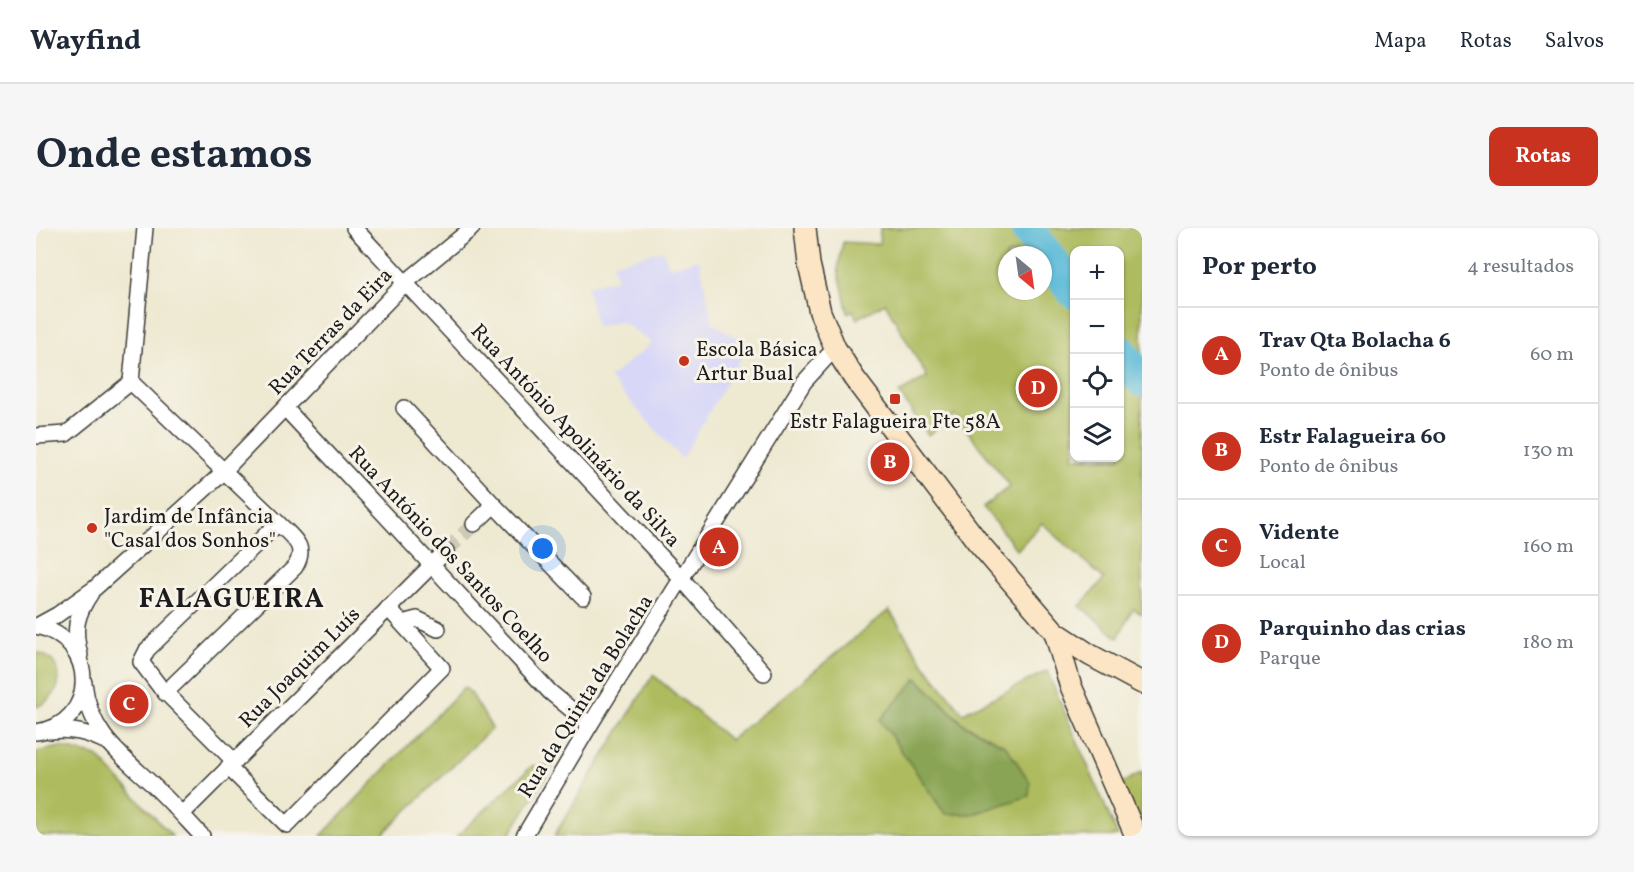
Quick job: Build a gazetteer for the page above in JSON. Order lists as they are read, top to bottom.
{
  "streets": {
    "street": [
      "Rua Terras da Eira",
      "Rua António Apolinário da Silva",
      "Rua António dos Santos Coelho",
      "Rua Joaquim Luís",
      "Rua da Quinta da Bolacha"
    ]
  },
  "crossings": [
    ["Rua Terras da Eira", "Rua António Apolinário da Silva"],
    ["Rua Terras da Eira", "Rua António dos Santos Coelho"],
    ["Rua António Apolinário da Silva", "Rua da Quinta da Bolacha"],
    ["Rua António dos Santos Coelho", "Rua Joaquim Luís"],
    ["Rua António dos Santos Coelho", "Rua da Quinta da Bolacha"]
  ],
  "districts": ["FALAGUEIRA"],
  "places": {
    "other": ["Escola Básica Artur Bual", "Jardim de Infância \"Casal dos Sonhos\""],
    "transit": ["Estr Falagueira Fte 58A"]
  },
  "north": "bottom right",
  "page": {
    "header": "Wayfind",
    "nav": ["Mapa", "Rotas", "Salvos"],
    "title": "Onde estamos",
    "buttons": "Rotas",
    "heading": ["Por perto", "4 resultados"],
    "map_buttons": ["+", "−"],
    "list": [
      {
        "mark": "A",
        "name": "Trav Qta Bolacha 6",
        "note": "Ponto de ônibus",
        "value": "60 m"
      },
      {
        "mark": "B",
        "name": "Estr Falagueira 60",
        "note": "Ponto de ônibus",
        "value": "130 m"
      },
      {
        "mark": "C",
        "name": "Vidente",
        "note": "Local",
        "value": "160 m"
      },
      {
        "mark": "D",
        "name": "Parquinho das crias",
        "note": "Parque",
        "value": "180 m"
      }
    ],
    "pins": [
      "D",
      "B",
      "A",
      "C"
    ]
  }
}
